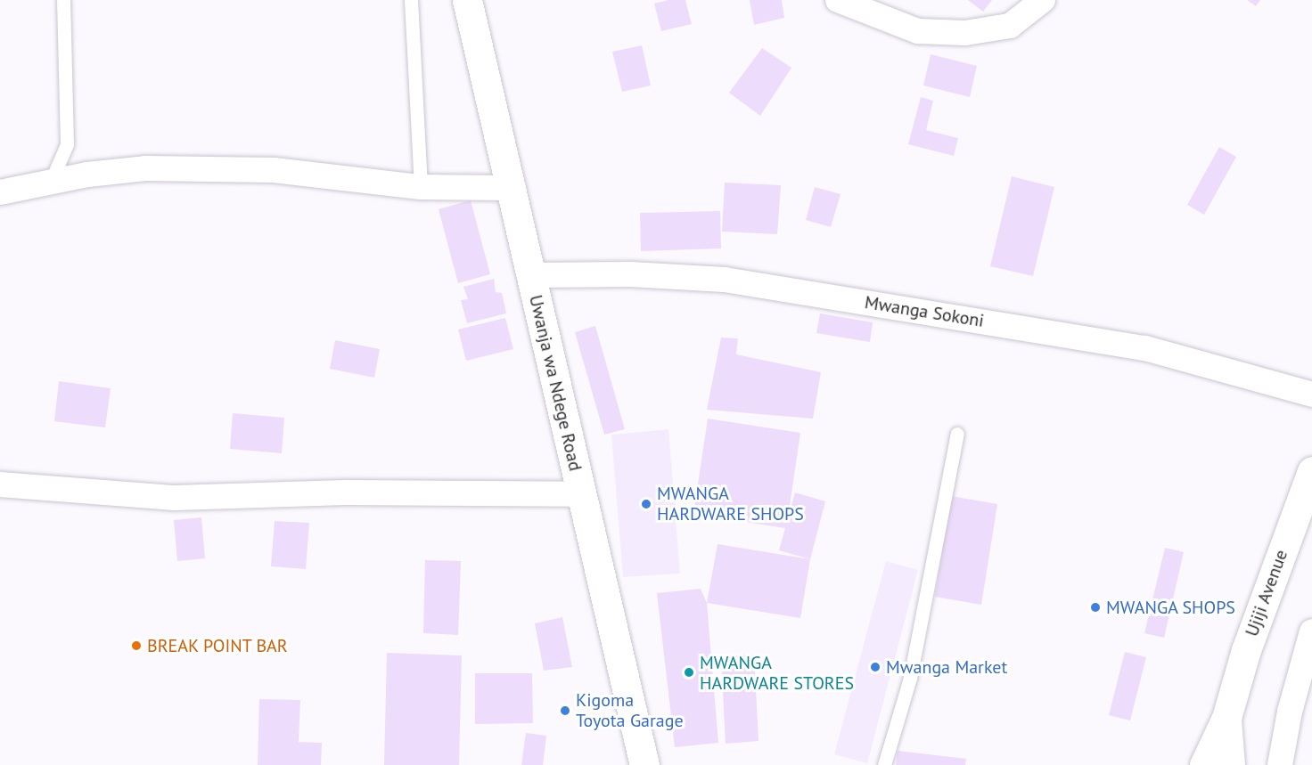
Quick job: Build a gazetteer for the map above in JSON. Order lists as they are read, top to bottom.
{
  "streets": {
    "main road": ["Uwanja wa Ndege Road", "Ujiji Avenue"],
    "street": ["Mwanga Sokoni"]
  },
  "crossings": [
    ["Mwanga Sokoni", "Uwanja wa Ndege Road"]
  ],
  "places": [
    "MWANGA HARDWARE SHOPS",
    "MWANGA SHOPS",
    "BREAK POINT BAR",
    "Mwanga Market",
    "MWANGA HARDWARE STORES",
    "Kigoma Toyota Garage"
  ]
}
